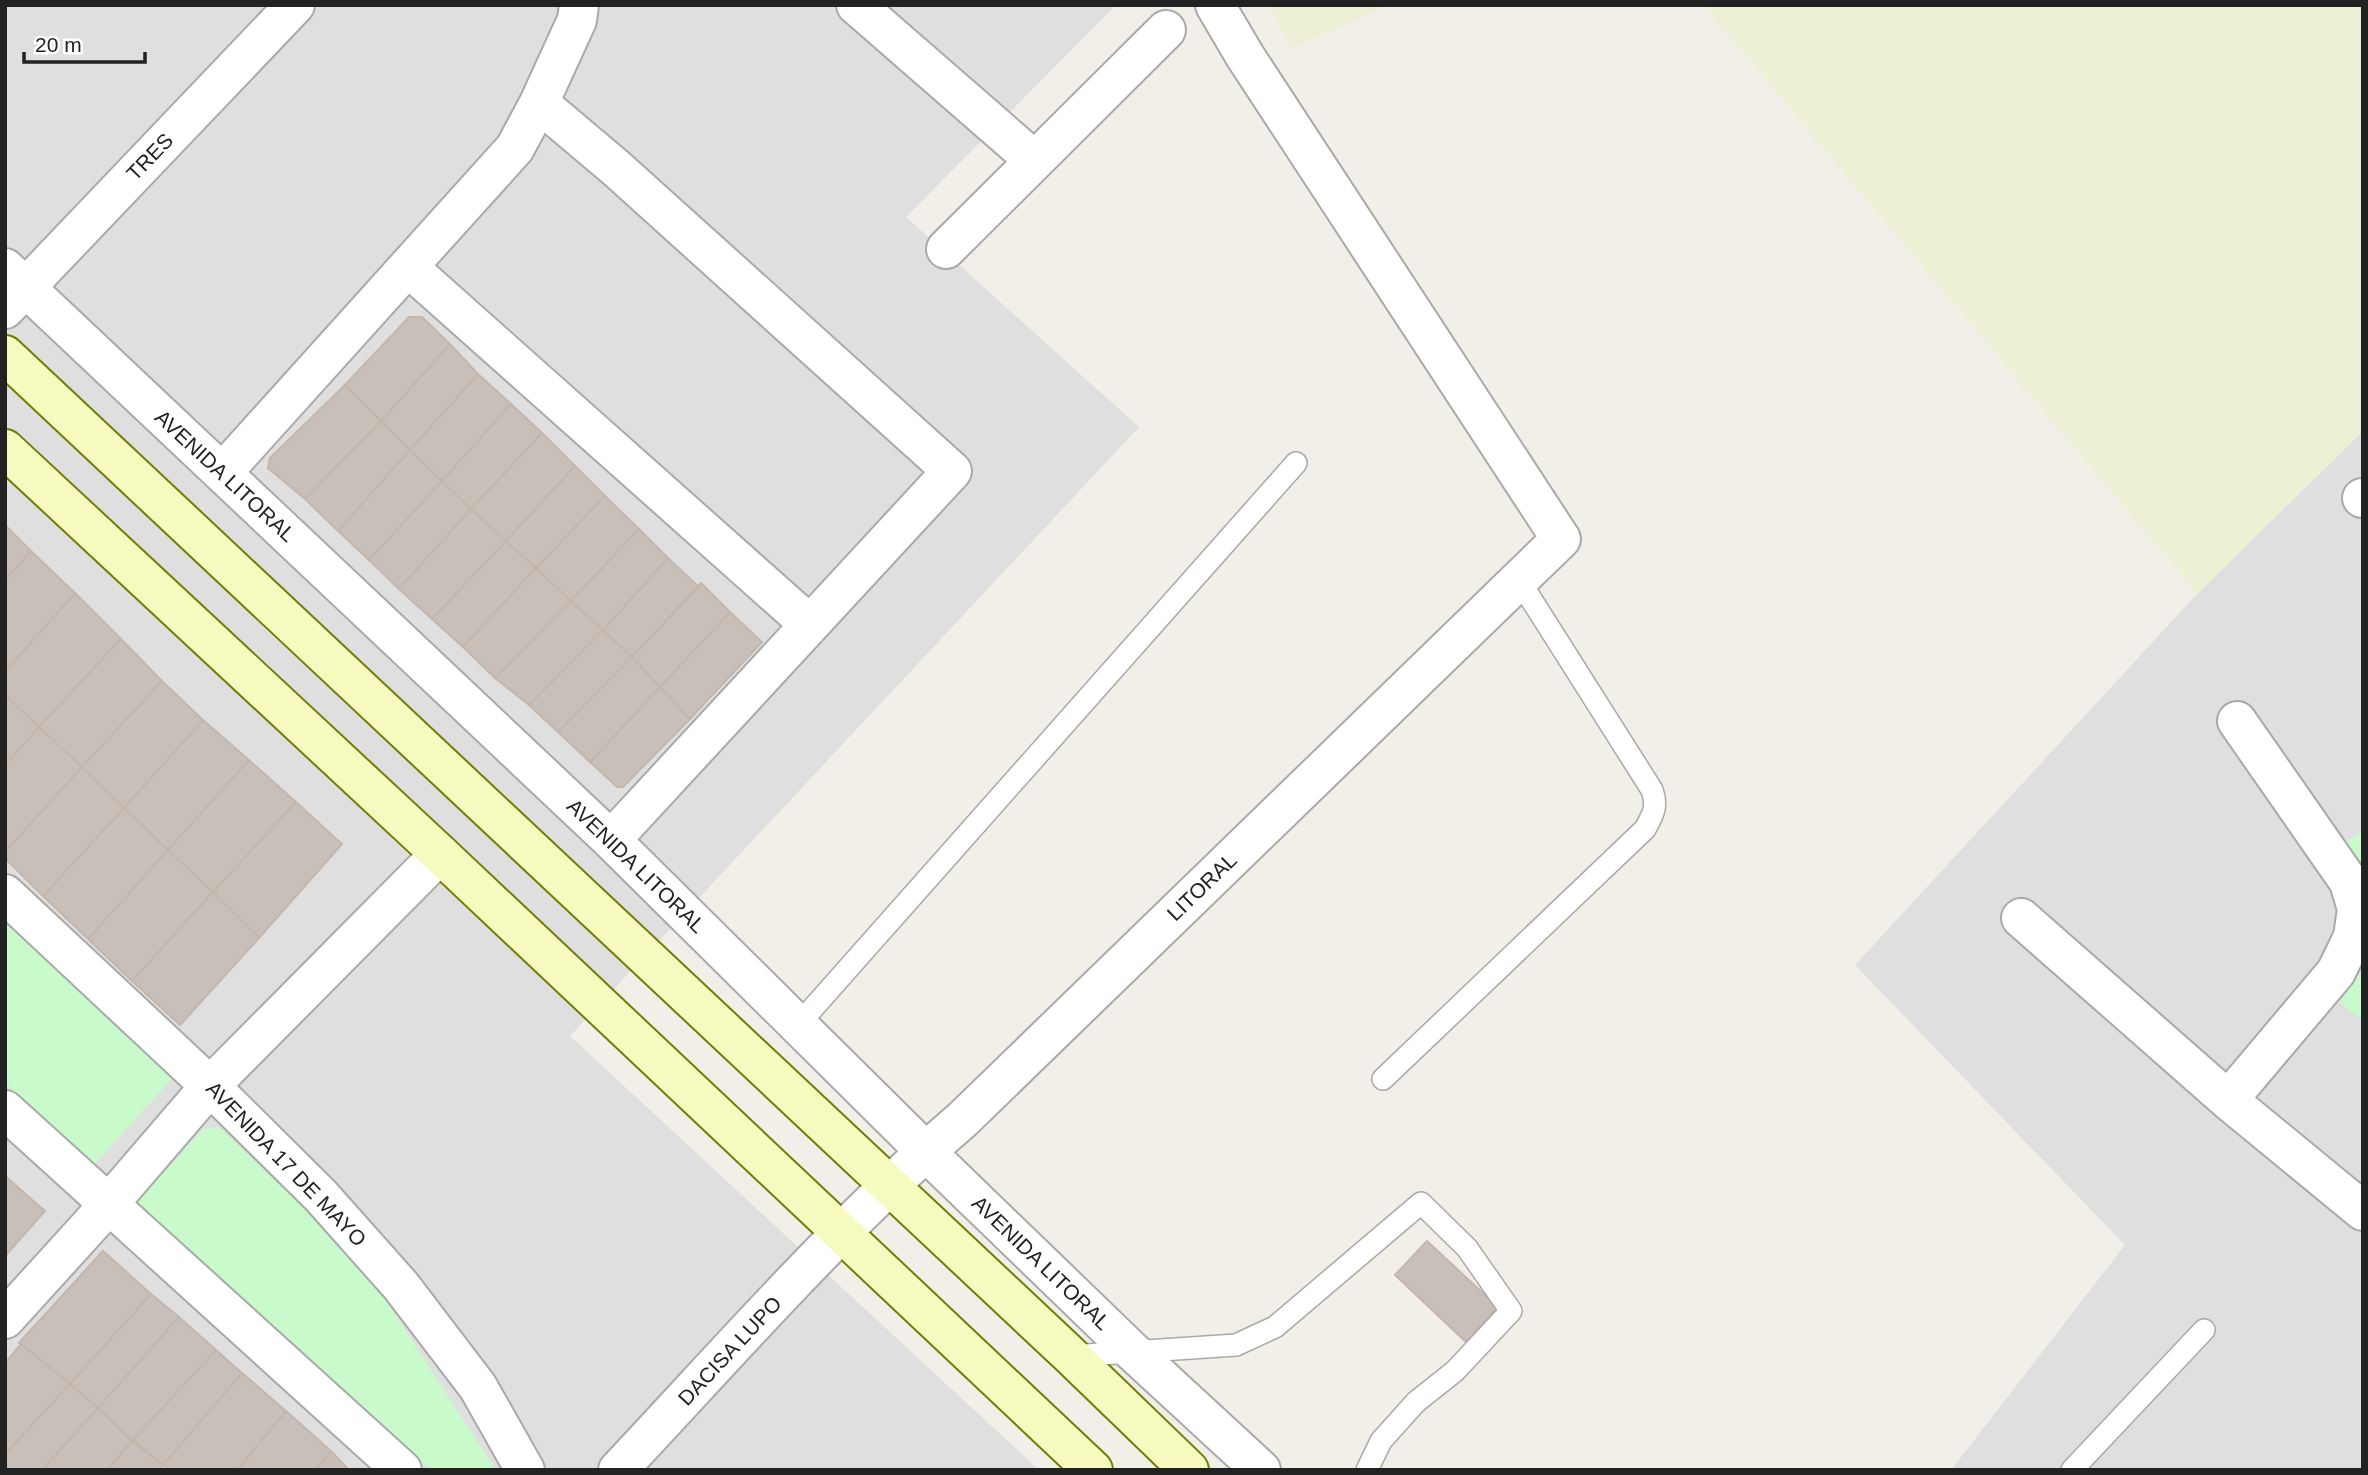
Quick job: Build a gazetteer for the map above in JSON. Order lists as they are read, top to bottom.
{
  "streets": {
    "street": [
      "TRES",
      "AVENIDA LITORAL",
      "LITORAL",
      "AVENIDA 17 DE MAYO",
      "DACISA LUPO"
    ]
  },
  "crossings": [
    ["TRES", "AVENIDA LITORAL"],
    ["AVENIDA LITORAL", "LITORAL"],
    ["LITORAL", "DACISA LUPO"]
  ],
  "scale_bar": "20 m"
}
